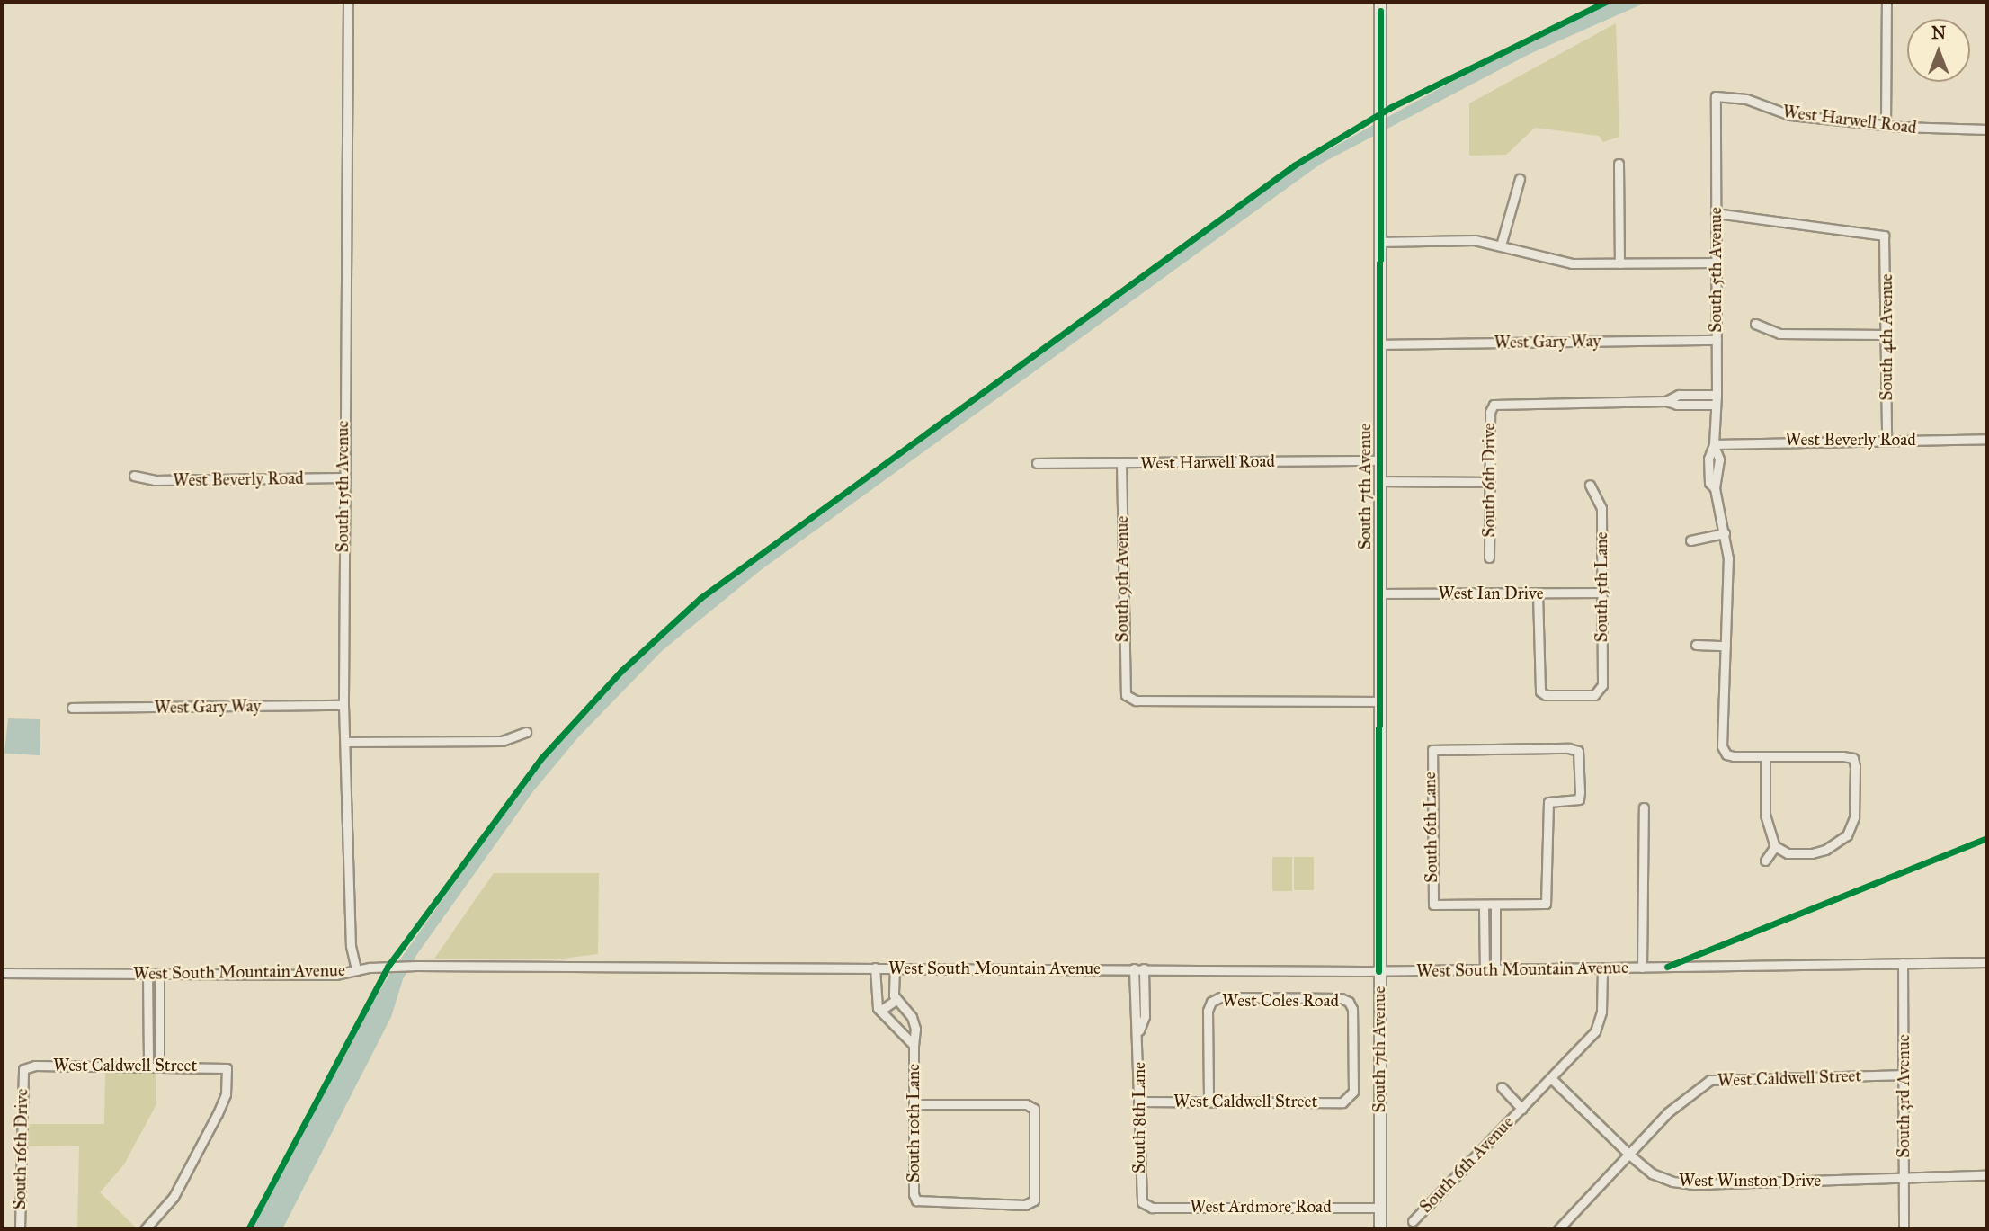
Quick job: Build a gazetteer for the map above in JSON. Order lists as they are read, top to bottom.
{
  "streets": {
    "street": [
      "West Harwell Road",
      "South 5th Avenue",
      "South 4th Avenue",
      "West Gary Way",
      "West Beverly Road",
      "South 6th Drive",
      "South 15th Avenue",
      "South 7th Avenue",
      "South 9th Avenue",
      "South 5th Lane",
      "West Ian Drive",
      "South 6th Lane",
      "West South Mountain Avenue",
      "West Coles Road",
      "West Caldwell Street",
      "South 3rd Avenue",
      "South 8th Lane",
      "South 10th Lane",
      "South 16th Drive",
      "South 6th Avenue",
      "West Winston Drive",
      "West Ardmore Road"
    ]
  },
  "crossings": [
    ["West Harwell Road", "South 5th Avenue"],
    ["West Harwell Road", "South 7th Avenue"],
    ["West Harwell Road", "South 9th Avenue"],
    ["South 5th Avenue", "South 4th Avenue"],
    ["South 5th Avenue", "West Gary Way"],
    ["South 5th Avenue", "West Beverly Road"],
    ["South 4th Avenue", "West Beverly Road"],
    ["West Gary Way", "South 15th Avenue"],
    ["West Gary Way", "South 7th Avenue"],
    ["West Beverly Road", "South 15th Avenue"],
    ["South 15th Avenue", "West South Mountain Avenue"],
    ["South 7th Avenue", "South 9th Avenue"],
    ["South 7th Avenue", "West Ian Drive"],
    ["South 7th Avenue", "West South Mountain Avenue"],
    ["South 7th Avenue", "West Ardmore Road"],
    ["South 5th Lane", "West Ian Drive"],
    ["West South Mountain Avenue", "South 3rd Avenue"],
    ["West South Mountain Avenue", "South 8th Lane"],
    ["West South Mountain Avenue", "South 6th Avenue"],
    ["West Coles Road", "West Caldwell Street"],
    ["West Caldwell Street", "South 3rd Avenue"],
    ["West Caldwell Street", "South 8th Lane"],
    ["West Caldwell Street", "South 16th Drive"],
    ["West Caldwell Street", "West Winston Drive"],
    ["South 3rd Avenue", "West Winston Drive"],
    ["South 8th Lane", "West Ardmore Road"],
    ["South 6th Avenue", "West Winston Drive"]
  ],
  "north": "top"
}
